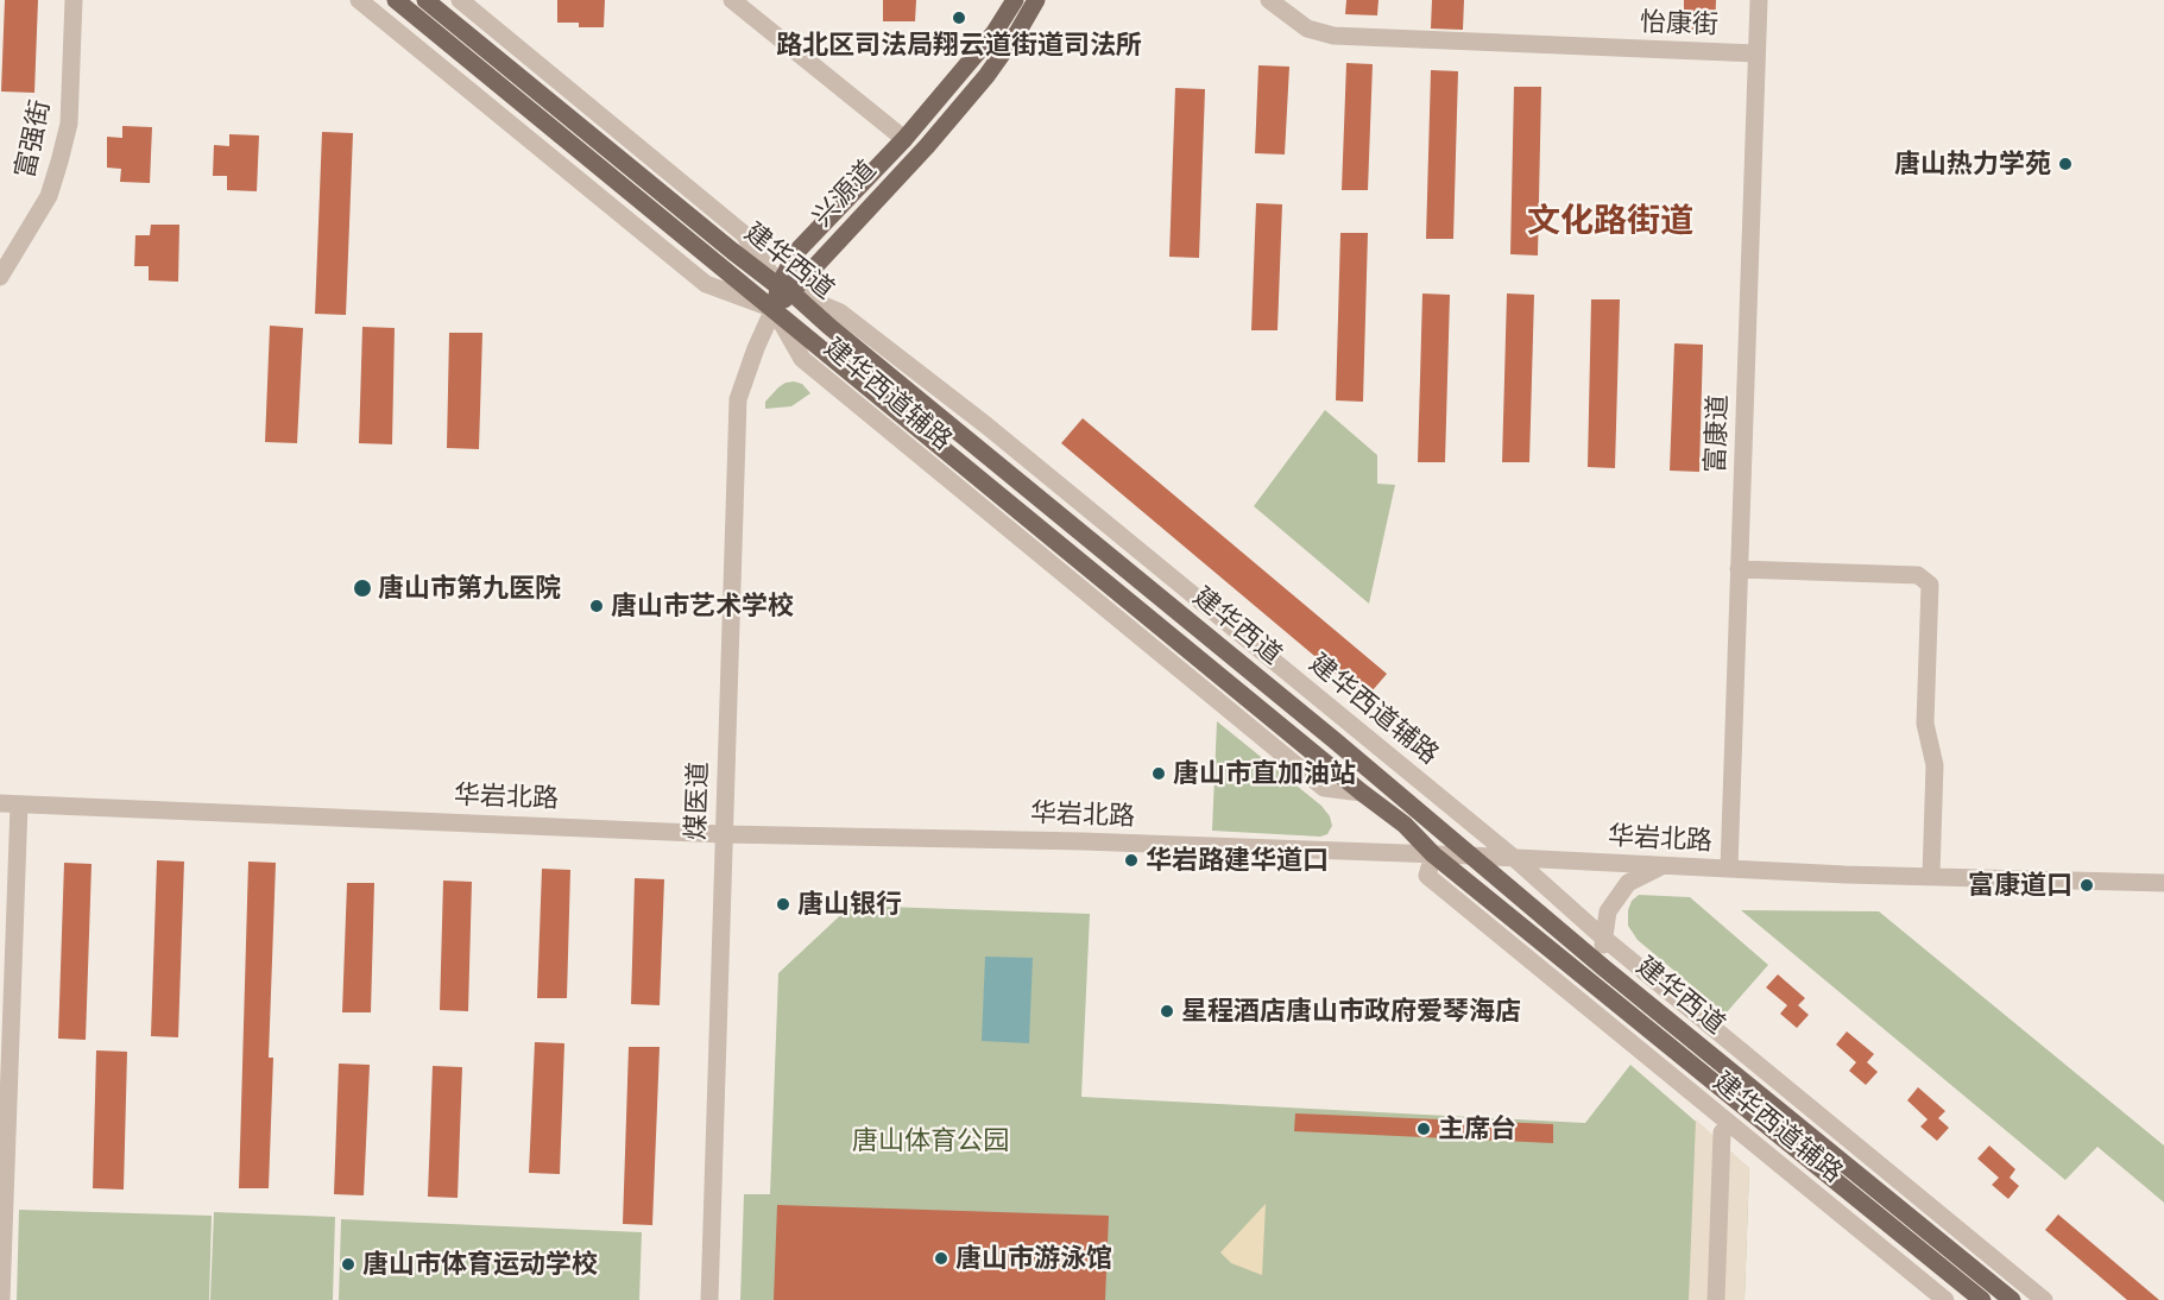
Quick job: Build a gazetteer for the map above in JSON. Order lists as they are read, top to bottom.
{
  "streets": {
    "main road": ["兴源道", "建华西道"],
    "street": [
      "怡康街",
      "富强街",
      "建华西道辅路",
      "富康道",
      "华岩北路",
      "煤医道"
    ]
  },
  "crossings": [
    ["怡康街", "富康道"],
    ["兴源道", "建华西道"],
    ["兴源道", "建华西道辅路"],
    ["兴源道", "煤医道"],
    ["建华西道", "建华西道辅路"],
    ["建华西道", "华岩北路"],
    ["建华西道", "煤医道"],
    ["建华西道辅路", "华岩北路"],
    ["富康道", "华岩北路"],
    ["华岩北路", "煤医道"]
  ],
  "districts": ["文化路街道"],
  "parks": ["唐山体育公园"],
  "places": [
    "路北区司法局翔云道街道司法所",
    "唐山热力学苑",
    "唐山市第九医院",
    "唐山市艺术学校",
    "唐山市直加油站",
    "华岩路建华道口",
    "富康道口",
    "唐山银行",
    "星程酒店唐山市政府爱琴海店",
    "主席台",
    "唐山市游泳馆",
    "唐山市体育运动学校"
  ]
}
